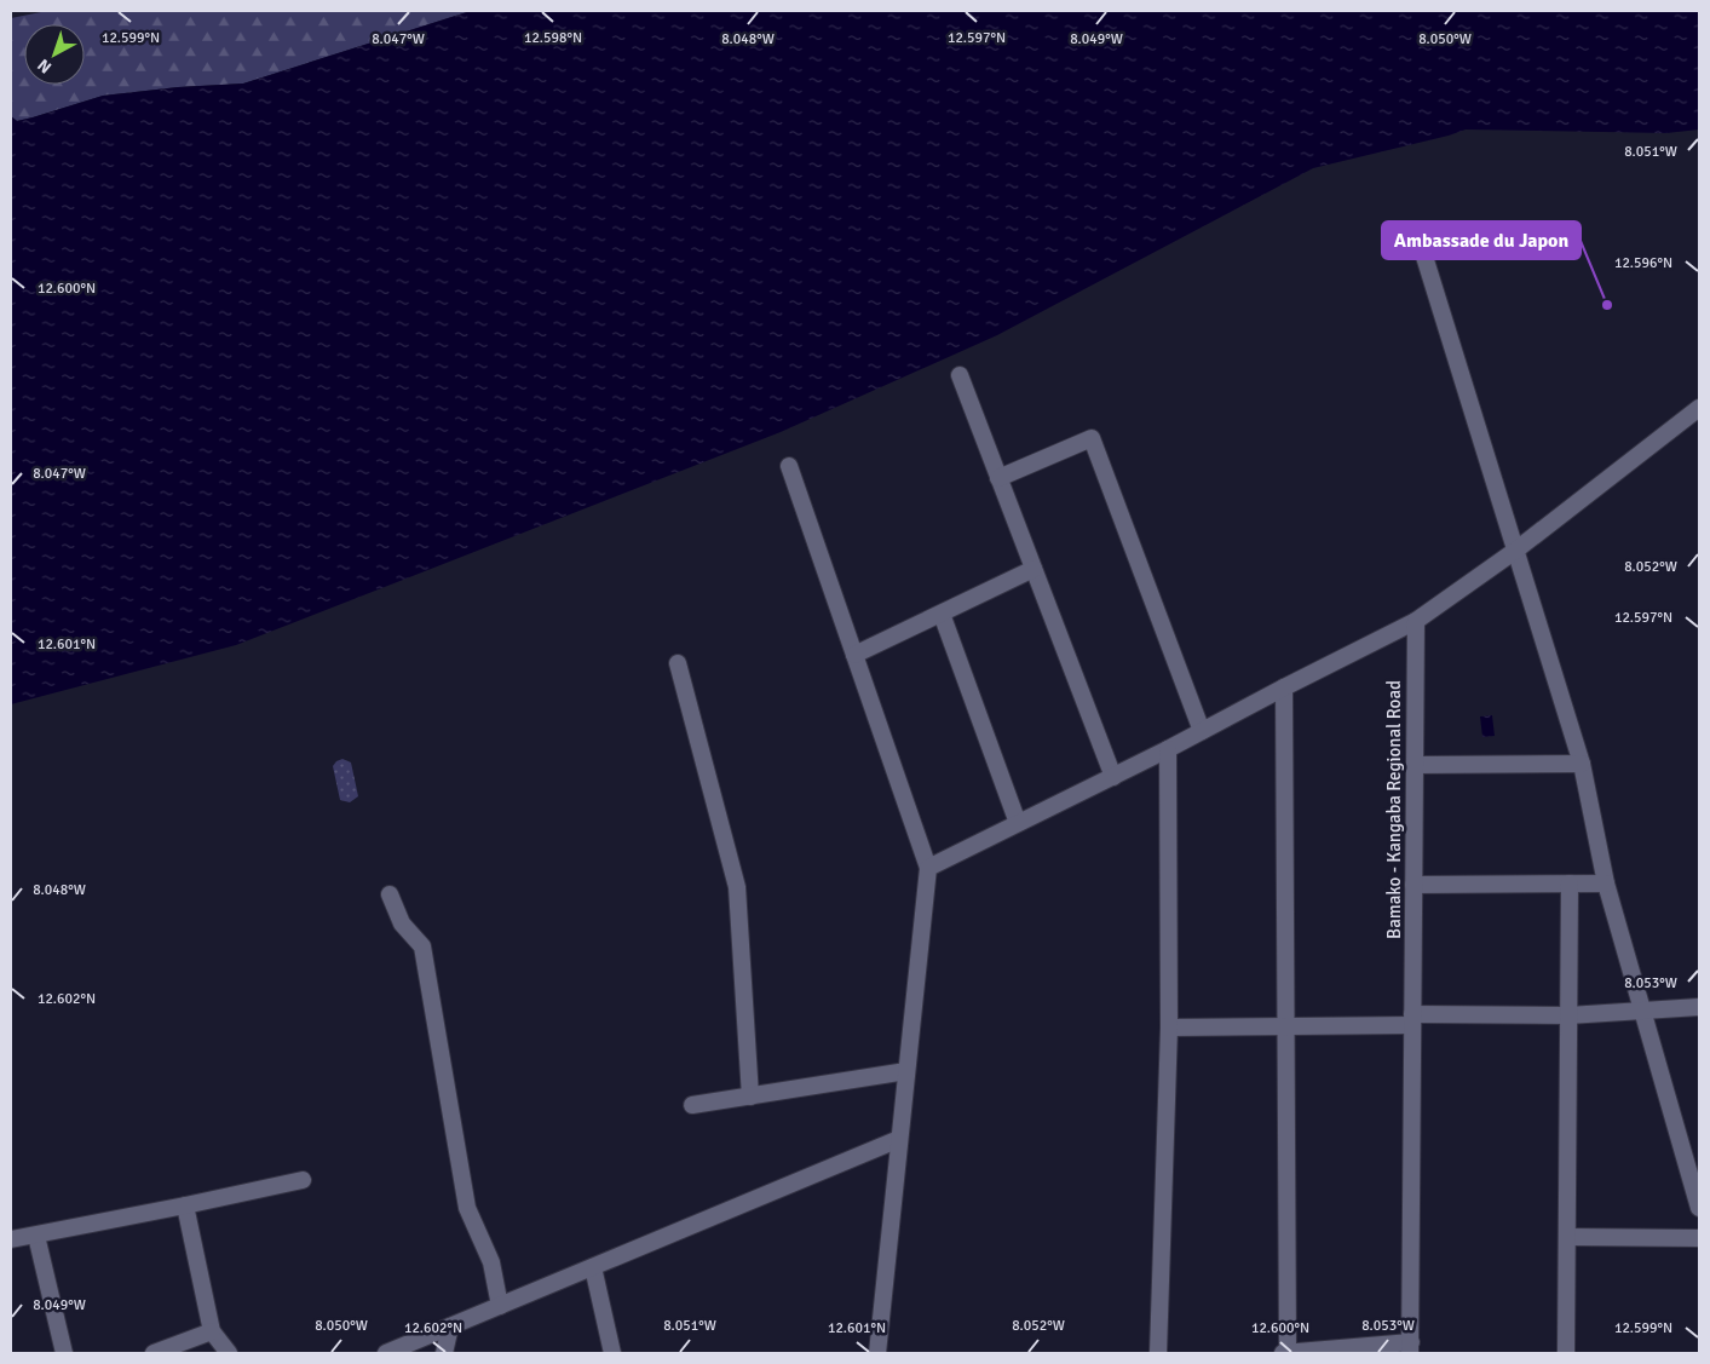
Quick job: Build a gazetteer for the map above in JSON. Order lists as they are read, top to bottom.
{
  "streets": {
    "street": ["Bamako - Kangaba Regional Road"]
  },
  "places": ["Ambassade du Japon"],
  "north": "bottom left",
  "coordinates": [
    "12.599°N",
    "12.597°N",
    "12.598°N",
    "8.047°W",
    "8.048°W",
    "8.049°W",
    "8.050°W",
    "8.051°W",
    "12.596°N",
    "12.600°N",
    "8.052°W",
    "12.601°N",
    "8.053°W",
    "12.602°N"
  ]
}
